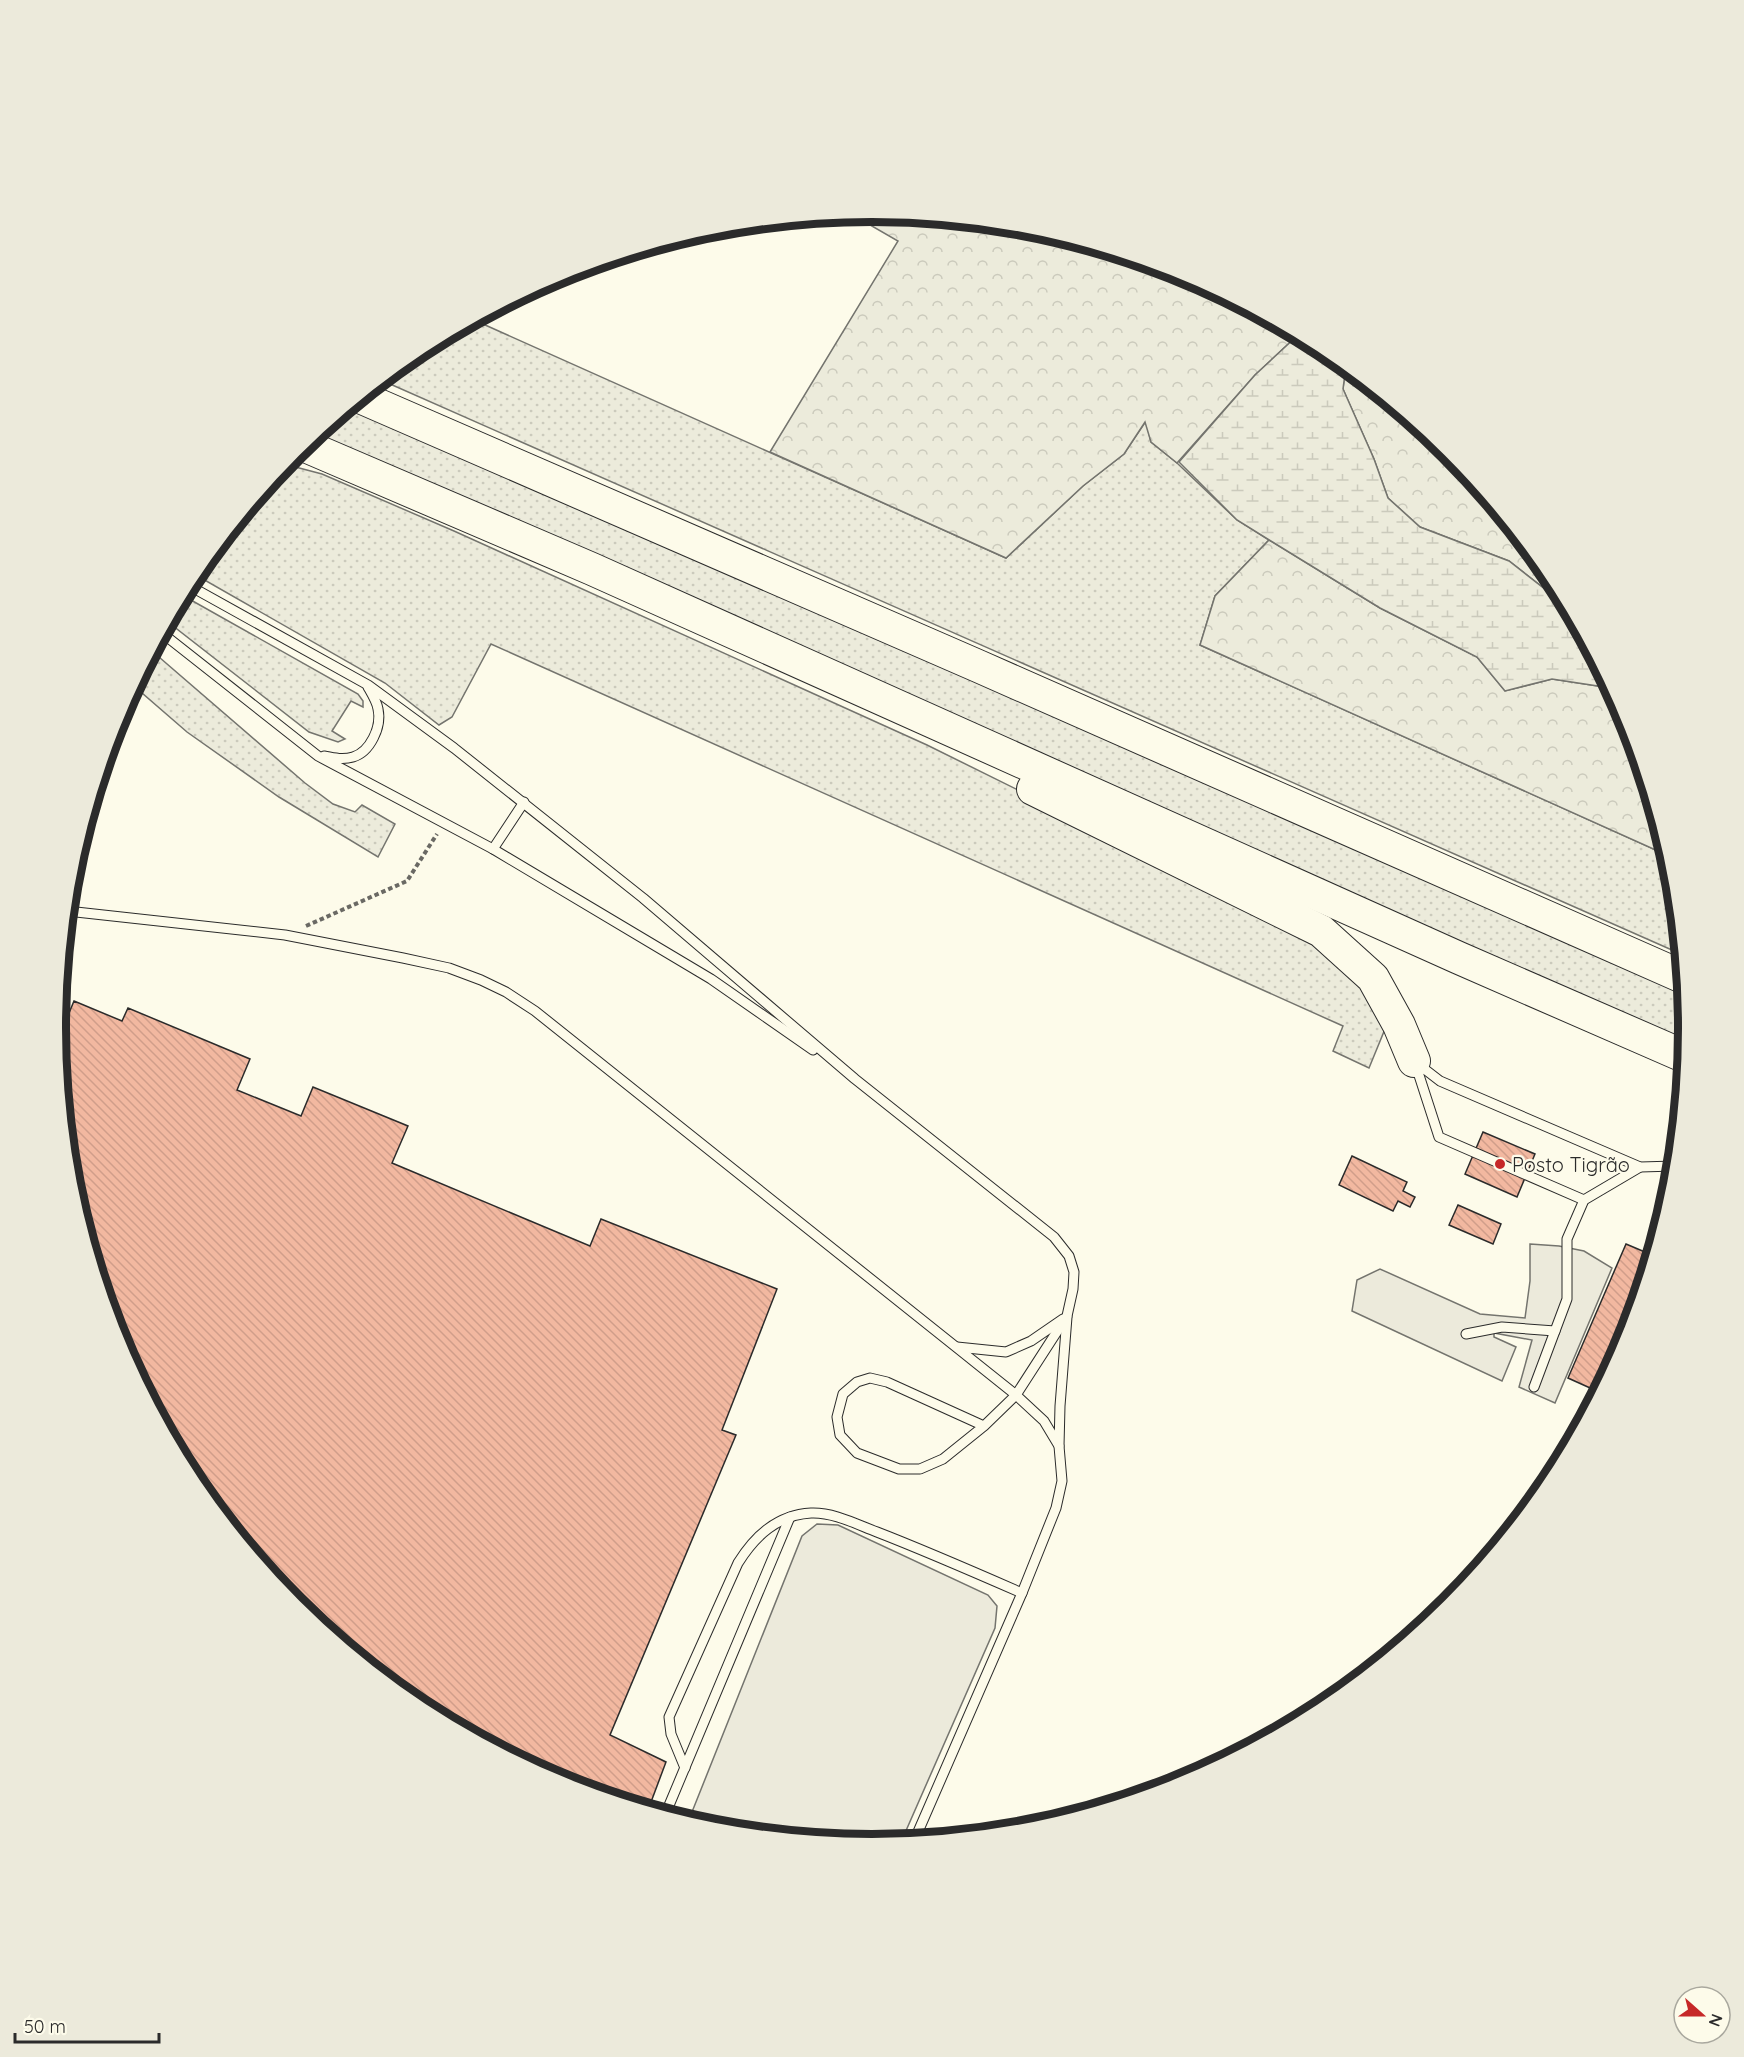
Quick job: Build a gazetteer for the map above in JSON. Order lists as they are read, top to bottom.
{
  "places": ["Posto Tigrão"],
  "scale_bar": "50 m",
  "north": "right"
}
